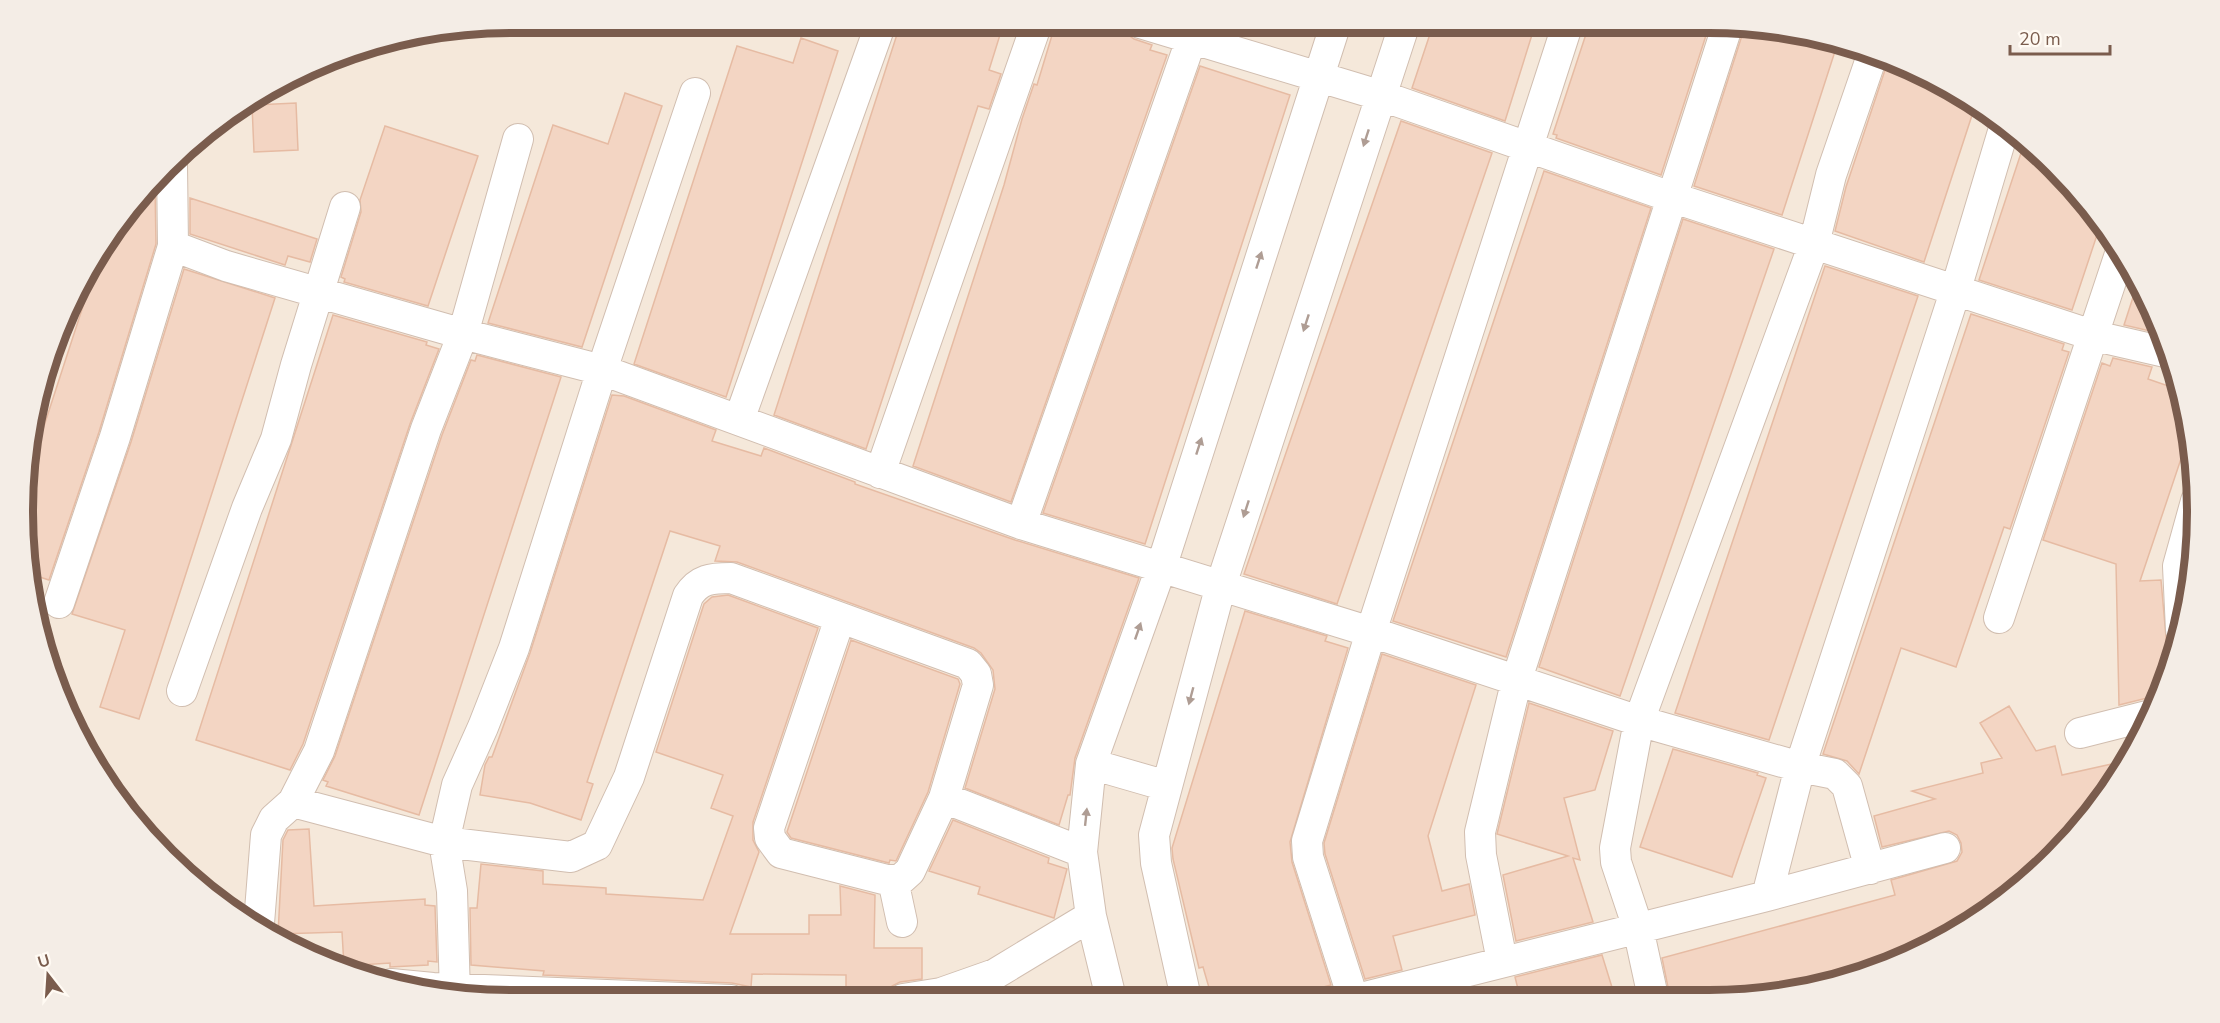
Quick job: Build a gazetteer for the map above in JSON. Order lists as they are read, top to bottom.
{
  "scale_bar": "20 m",
  "north": "top"
}
